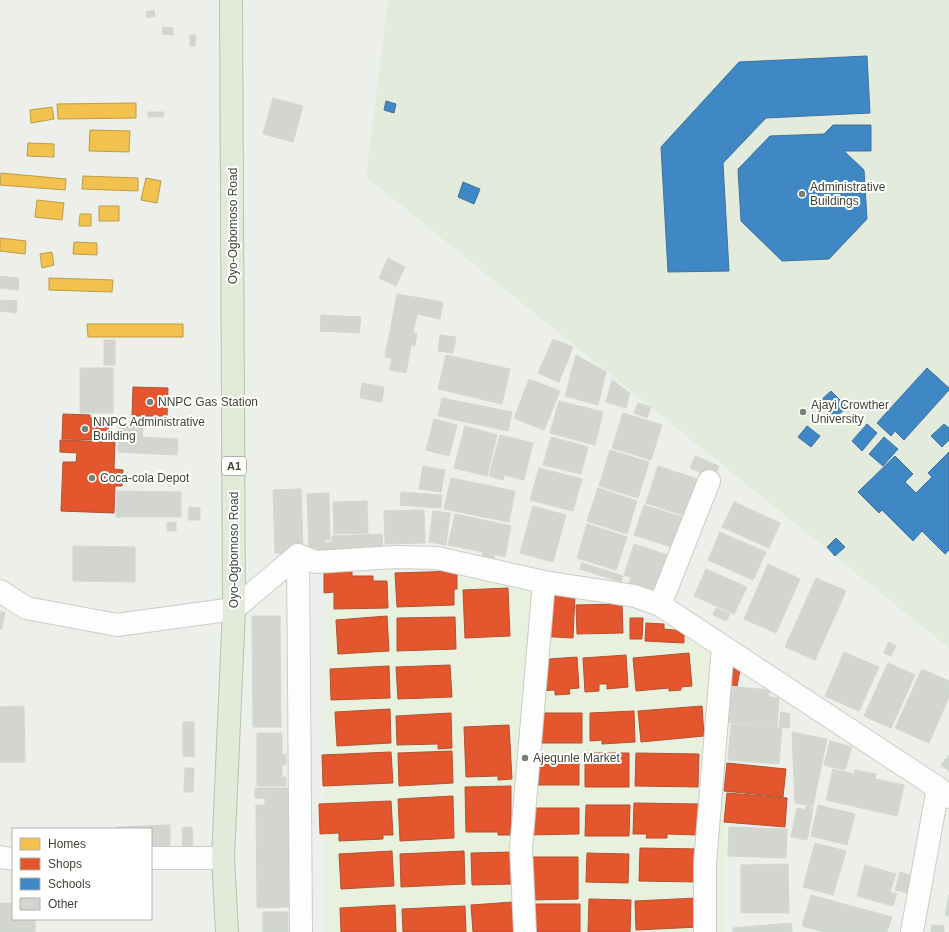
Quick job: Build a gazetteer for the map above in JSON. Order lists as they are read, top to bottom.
{
  "streets": {
    "highway": ["Oyo-Ogbomoso Road", "A1"]
  },
  "places": [
    "Administrative Buildings",
    "NNPC Gas Station",
    "Ajayi Crowther University",
    "NNPC Administrative Building",
    "Coca-cola Depot",
    "Ajegunle Market"
  ],
  "legend": [
    "Homes",
    "Shops",
    "Schools",
    "Other"
  ]
}
